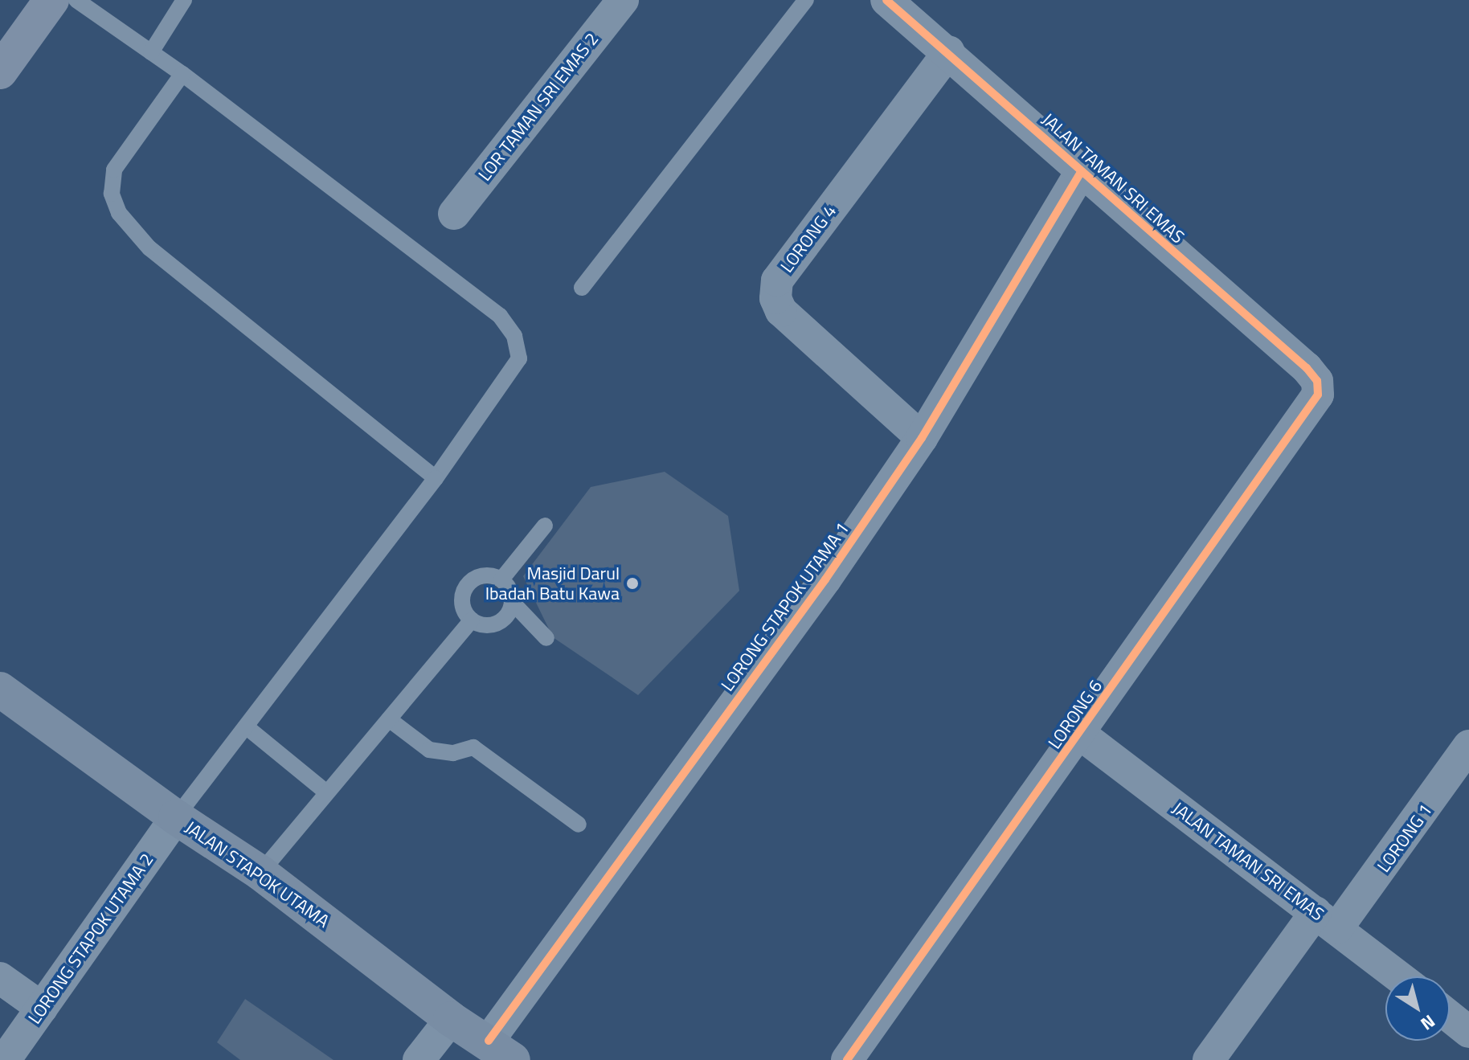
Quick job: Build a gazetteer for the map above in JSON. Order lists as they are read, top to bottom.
{
  "streets": {
    "main road": ["JALAN STAPOK UTAMA"],
    "street": [
      "LOR TAMAN SRI EMAS 2",
      "JALAN TAMAN SRI EMAS",
      "LORONG 4",
      "LORONG STAPOK UTAMA 1",
      "LORONG 6",
      "LORONG 1",
      "LORONG STAPOK UTAMA 2"
    ]
  },
  "crossings": [
    ["JALAN TAMAN SRI EMAS", "LORONG 4"],
    ["JALAN TAMAN SRI EMAS", "LORONG STAPOK UTAMA 1"],
    ["JALAN TAMAN SRI EMAS", "LORONG 6"],
    ["JALAN TAMAN SRI EMAS", "LORONG 1"],
    ["LORONG 4", "LORONG STAPOK UTAMA 1"],
    ["LORONG STAPOK UTAMA 1", "JALAN STAPOK UTAMA"],
    ["JALAN STAPOK UTAMA", "LORONG STAPOK UTAMA 2"]
  ],
  "places": ["Masjid Darul Ibadah Batu Kawa"],
  "north": "bottom right"
}
